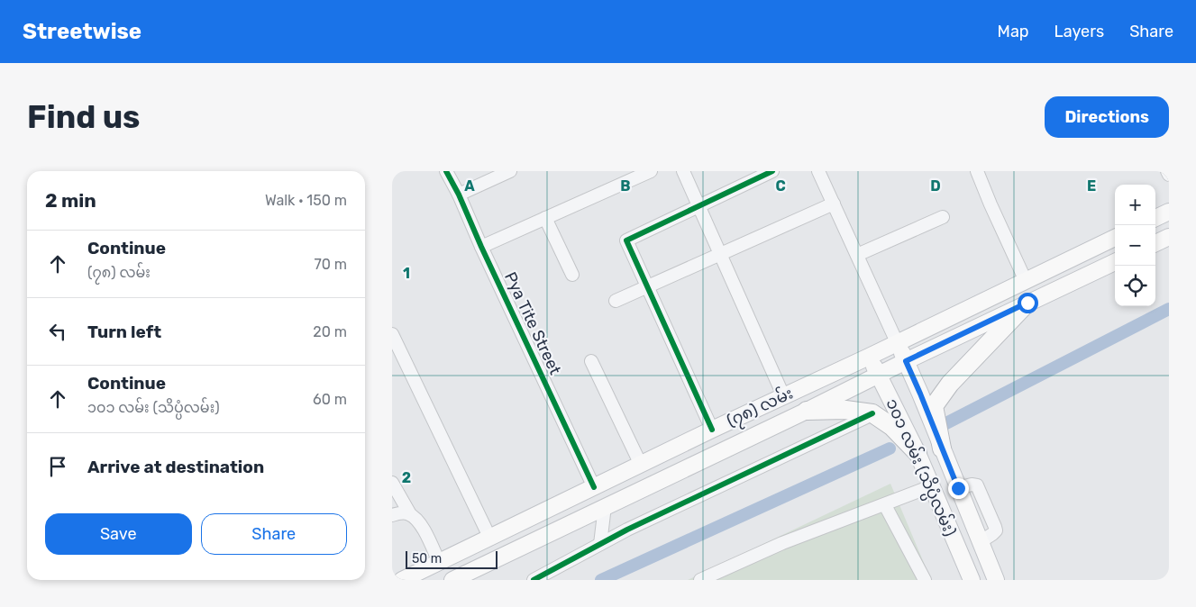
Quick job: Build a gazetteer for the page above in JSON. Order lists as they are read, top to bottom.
{
  "streets": {
    "main road": ["(၇၈) လမ်း", "၁၀၁ လမ်း (သိပ္ပံလမ်း)"],
    "street": ["Pya Tite Street"]
  },
  "crossings": [
    ["Pya Tite Street", "(၇၈) လမ်း"],
    ["(၇၈) လမ်း", "၁၀၁ လမ်း (သိပ္ပံလမ်း)"]
  ],
  "scale_bar": "50 m",
  "page": {
    "header": "Streetwise",
    "nav": ["Map", "Layers", "Share"],
    "buttons": [
      "Directions",
      ["Save", "Share"]
    ],
    "title": "Find us",
    "heading": ["2 min", "Walk · 150 m"],
    "map_buttons": ["+", "−"],
    "list": [
      ["Continue", "(၇၈) လမ်း", "70 m"],
      ["Turn left", "20 m"],
      ["Continue", "၁၀၁ လမ်း (သိပ္ပံလမ်း)", "60 m"],
      "Arrive at destination"
    ],
    "scale": "50 m"
  },
  "grid": {
    "columns": [
      "A",
      "B",
      "C",
      "D",
      "E"
    ],
    "rows": ["1", "2"]
  }
}
